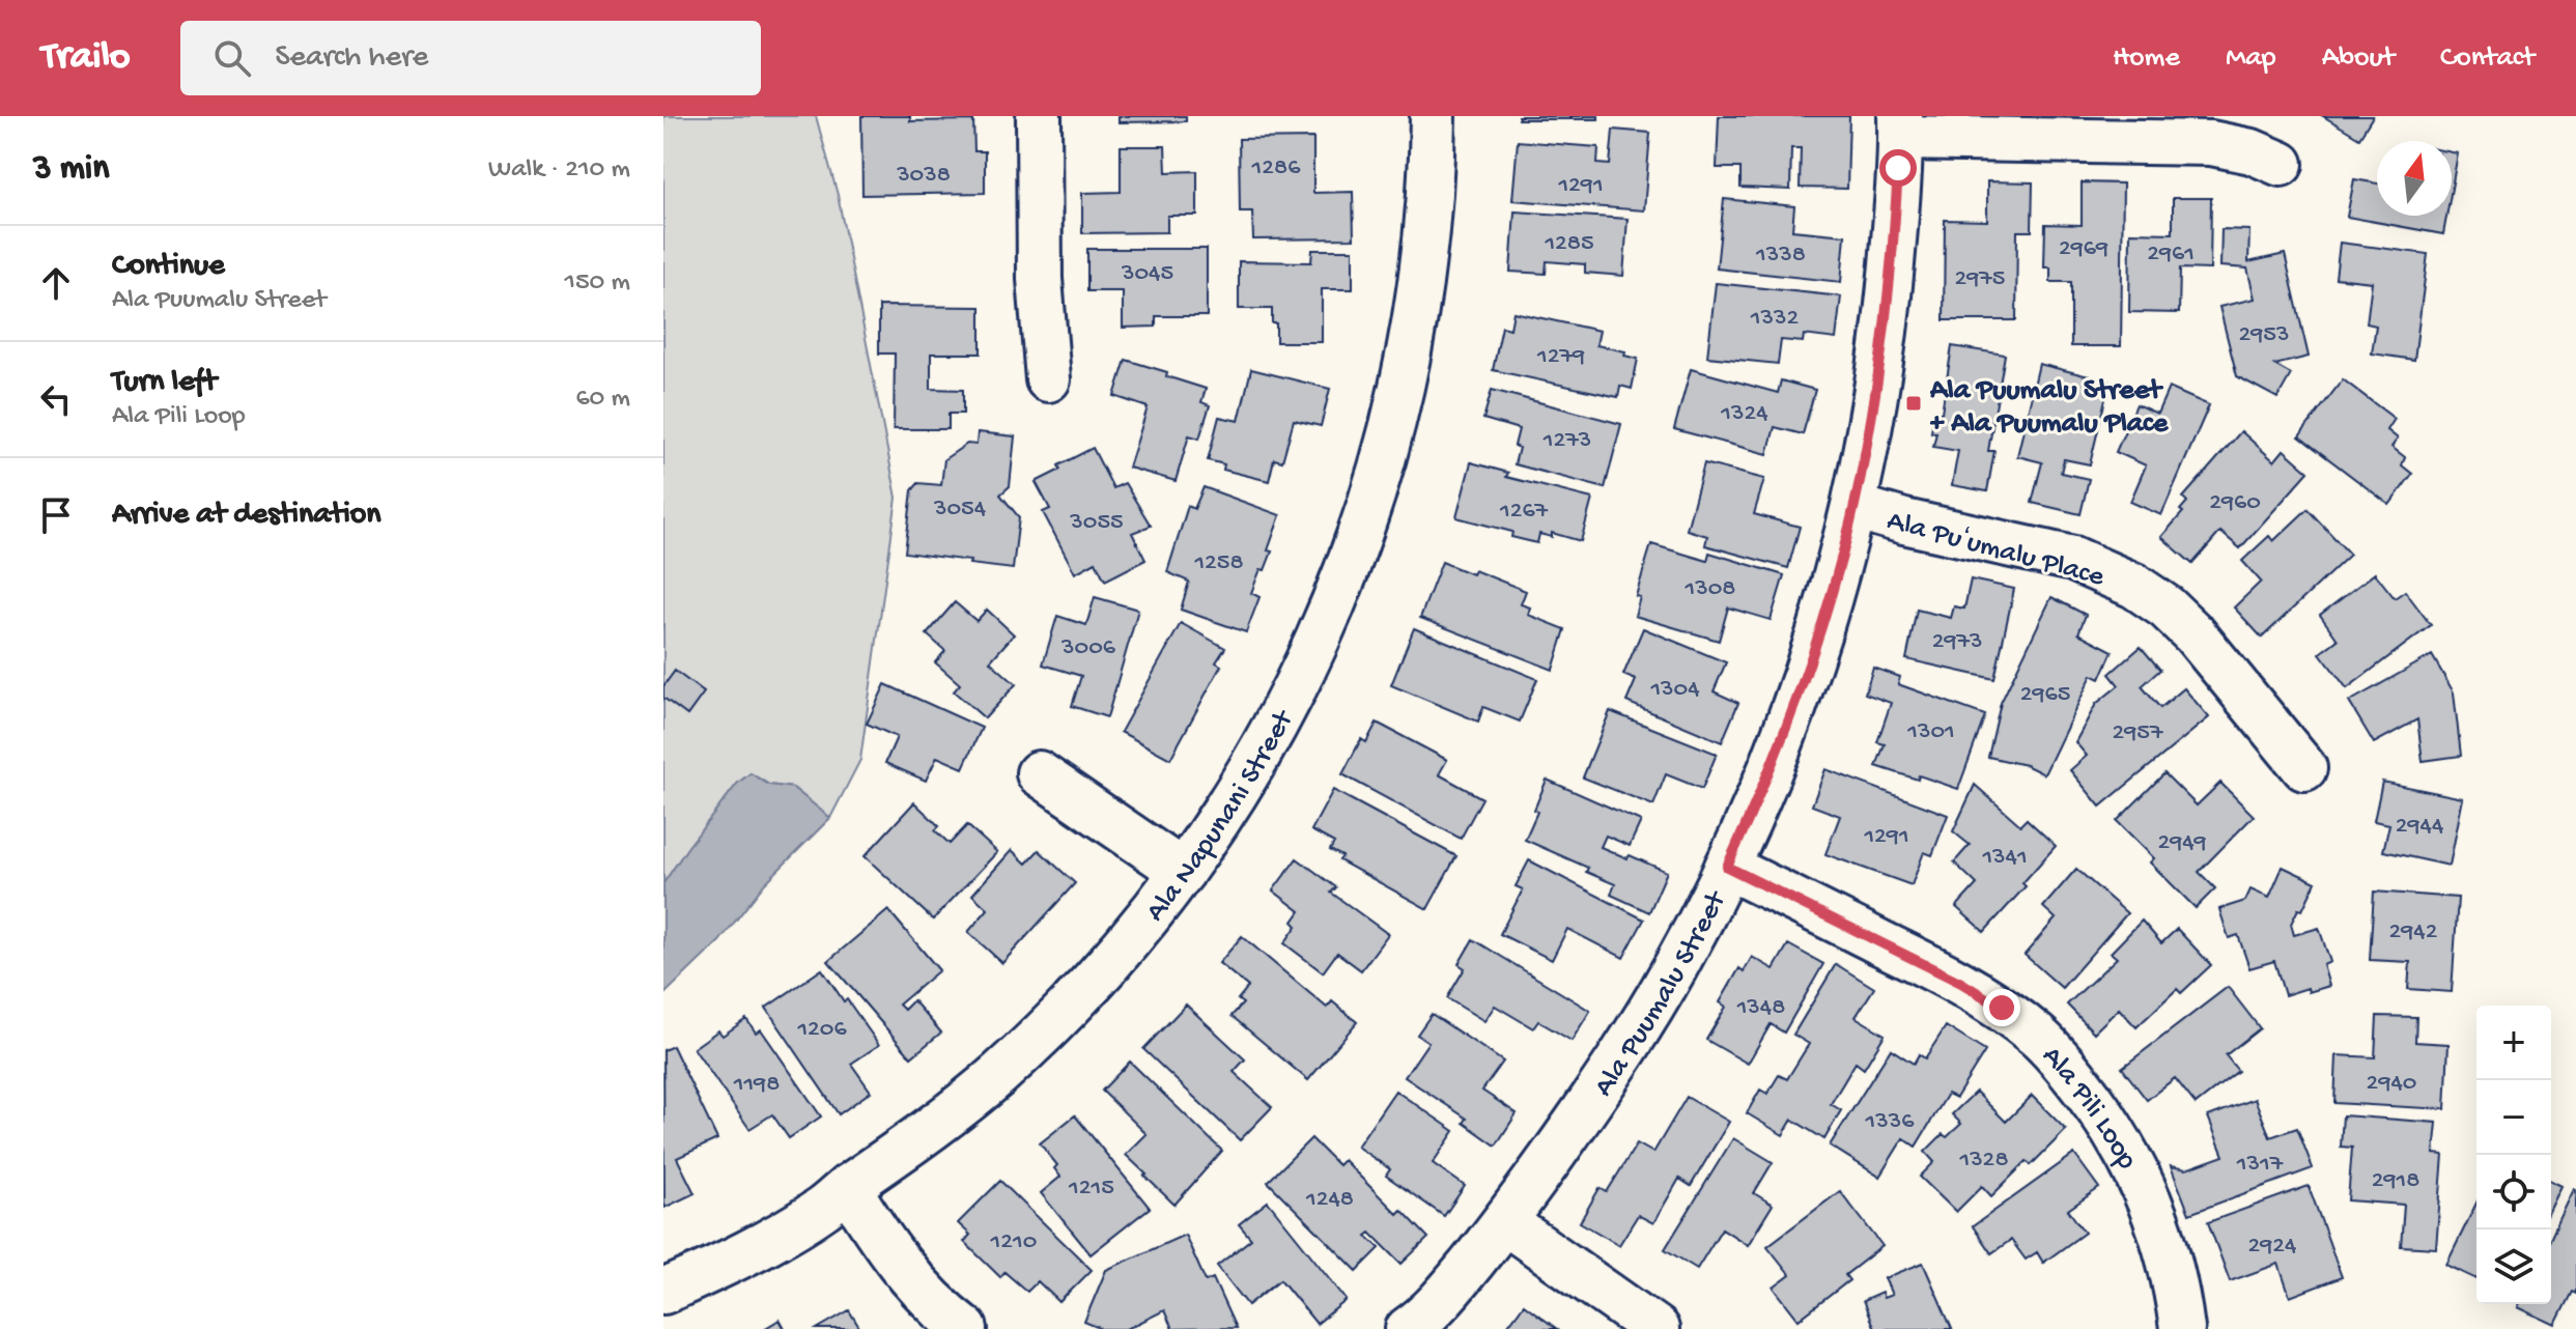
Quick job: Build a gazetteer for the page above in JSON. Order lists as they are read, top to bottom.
{
  "streets": {
    "street": [
      "Ala Puʻumalu Place",
      "Ala Napunani Street",
      "Ala Puumalu Street",
      "Ala Pili Loop"
    ]
  },
  "crossings": [
    ["Ala Puʻumalu Place", "Ala Puumalu Street"],
    ["Ala Puumalu Street", "Ala Pili Loop"]
  ],
  "places": {
    "transit": ["Ala Puumalu Street + Ala Puumalu Place"]
  },
  "house_numbers": [
    "1286",
    "3038",
    "1291",
    "1285",
    "2969",
    "2961",
    "1338",
    "3045",
    "2975",
    "1332",
    "2953",
    "1279",
    "1324",
    "1273",
    "2960",
    "3054",
    "1267",
    "3055",
    "1258",
    "1308",
    "2973",
    "3006",
    "1304",
    "2965",
    "1301",
    "2957",
    "2944",
    "1291",
    "2949",
    "1341",
    "2942",
    "1348",
    "1206",
    "2940",
    "1198",
    "1336",
    "1328",
    "1317",
    "2918",
    "1215",
    "1248",
    "1210",
    "2924"
  ],
  "north": "top",
  "page": {
    "header": "Trailo",
    "search": "Search here",
    "nav": [
      "Home",
      "Map",
      "About",
      "Contact"
    ],
    "heading": ["3 min", "Walk · 210 m"],
    "list": [
      ["Continue", "Ala Puumalu Street", "150 m"],
      ["Turn left", "Ala Pili Loop", "60 m"],
      "Arrive at destination"
    ],
    "map_buttons": ["+", "−"]
  }
}
